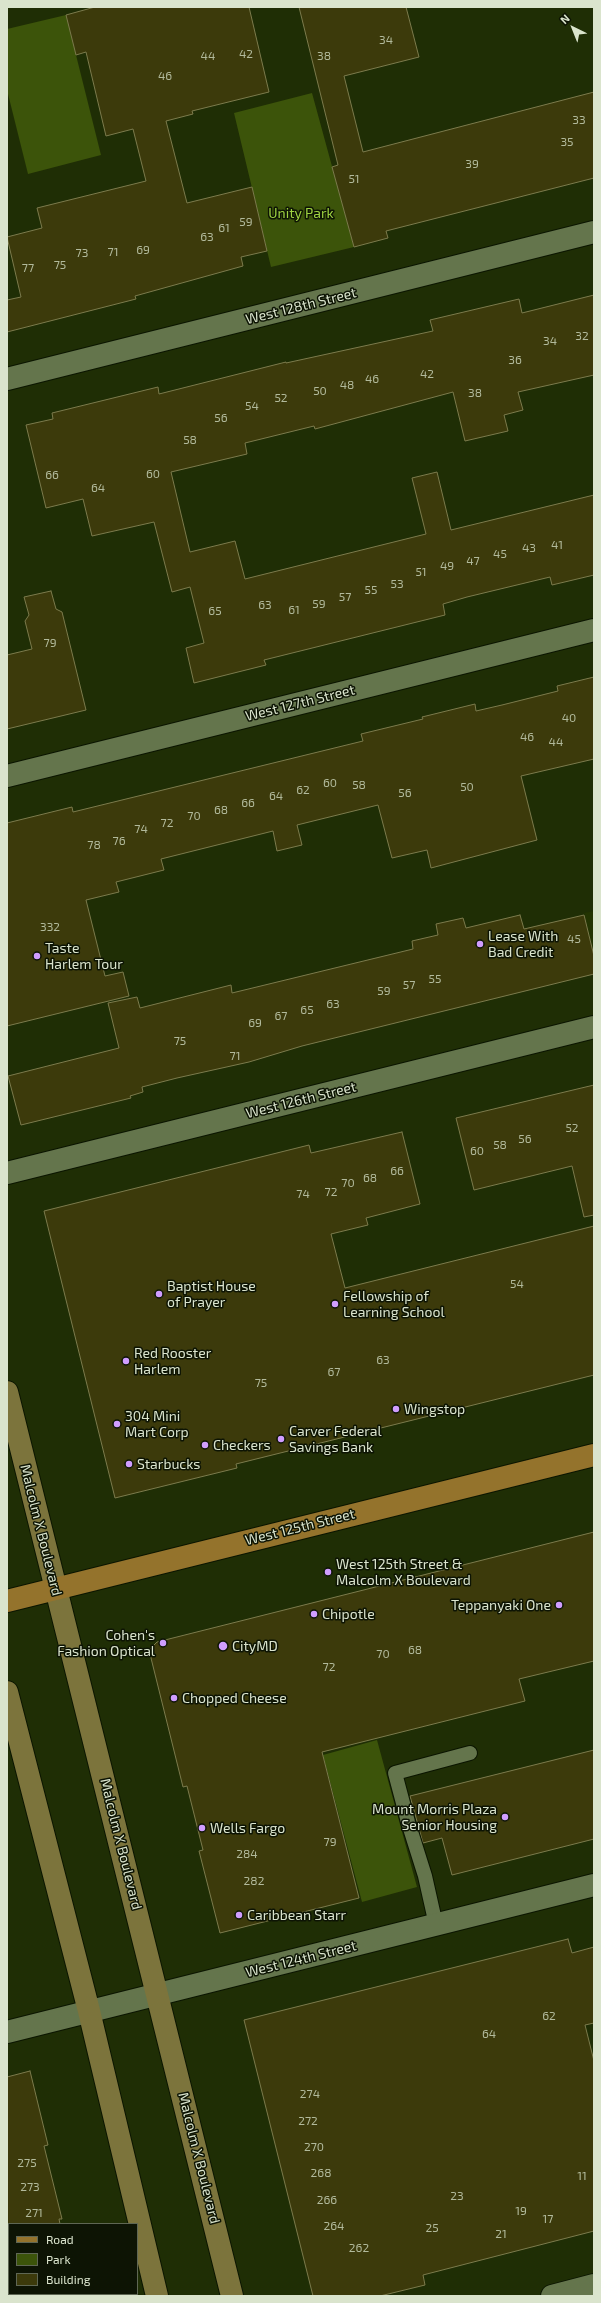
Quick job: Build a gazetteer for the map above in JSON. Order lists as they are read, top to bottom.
{
  "streets": {
    "main road": ["West 125th Street", "Malcolm X Boulevard"],
    "street": [
      "West 128th Street",
      "West 127th Street",
      "West 126th Street",
      "West 124th Street"
    ]
  },
  "crossings": [
    ["West 125th Street", "Malcolm X Boulevard"],
    ["Malcolm X Boulevard", "West 124th Street"]
  ],
  "parks": ["Unity Park"],
  "places": [
    "Lease With Bad Credit",
    "Taste Harlem Tour",
    "Baptist House of Prayer",
    "Fellowship of Learning School",
    "Red Rooster Harlem",
    "Wingstop",
    "304 Mini Mart Corp",
    "Carver Federal Savings Bank",
    "Checkers",
    "Starbucks",
    "West 125th Street & Malcolm X Boulevard",
    "Teppanyaki One",
    "Chipotle",
    "Cohen's Fashion Optical",
    "CityMD",
    "Chopped Cheese",
    "Mount Morris Plaza Senior Housing",
    "Wells Fargo",
    "Caribbean Starr"
  ],
  "house_numbers": [
    "34",
    "42",
    "44",
    "38",
    "46",
    "33",
    "35",
    "39",
    "51",
    "59",
    "61",
    "63",
    "69",
    "71",
    "73",
    "75",
    "77",
    "32",
    "34",
    "36",
    "42",
    "46",
    "48",
    "50",
    "38",
    "52",
    "54",
    "56",
    "58",
    "60",
    "66",
    "64",
    "41",
    "43",
    "45",
    "47",
    "49",
    "51",
    "53",
    "55",
    "57",
    "59",
    "63",
    "61",
    "65",
    "79",
    "40",
    "46",
    "44",
    "60",
    "58",
    "50",
    "62",
    "56",
    "64",
    "66",
    "68",
    "70",
    "72",
    "74",
    "76",
    "78",
    "332",
    "45",
    "55",
    "57",
    "59",
    "63",
    "65",
    "67",
    "69",
    "75",
    "71",
    "52",
    "56",
    "58",
    "60",
    "66",
    "68",
    "70",
    "72",
    "74",
    "54",
    "63",
    "67",
    "75",
    "68",
    "70",
    "72",
    "79",
    "284",
    "282",
    "62",
    "64",
    "274",
    "272",
    "270",
    "275",
    "268",
    "11",
    "273",
    "23",
    "266",
    "19",
    "271",
    "17",
    "264",
    "25",
    "21",
    "262"
  ],
  "legend": ["Road", "Park", "Building"],
  "north": "top left"
}
